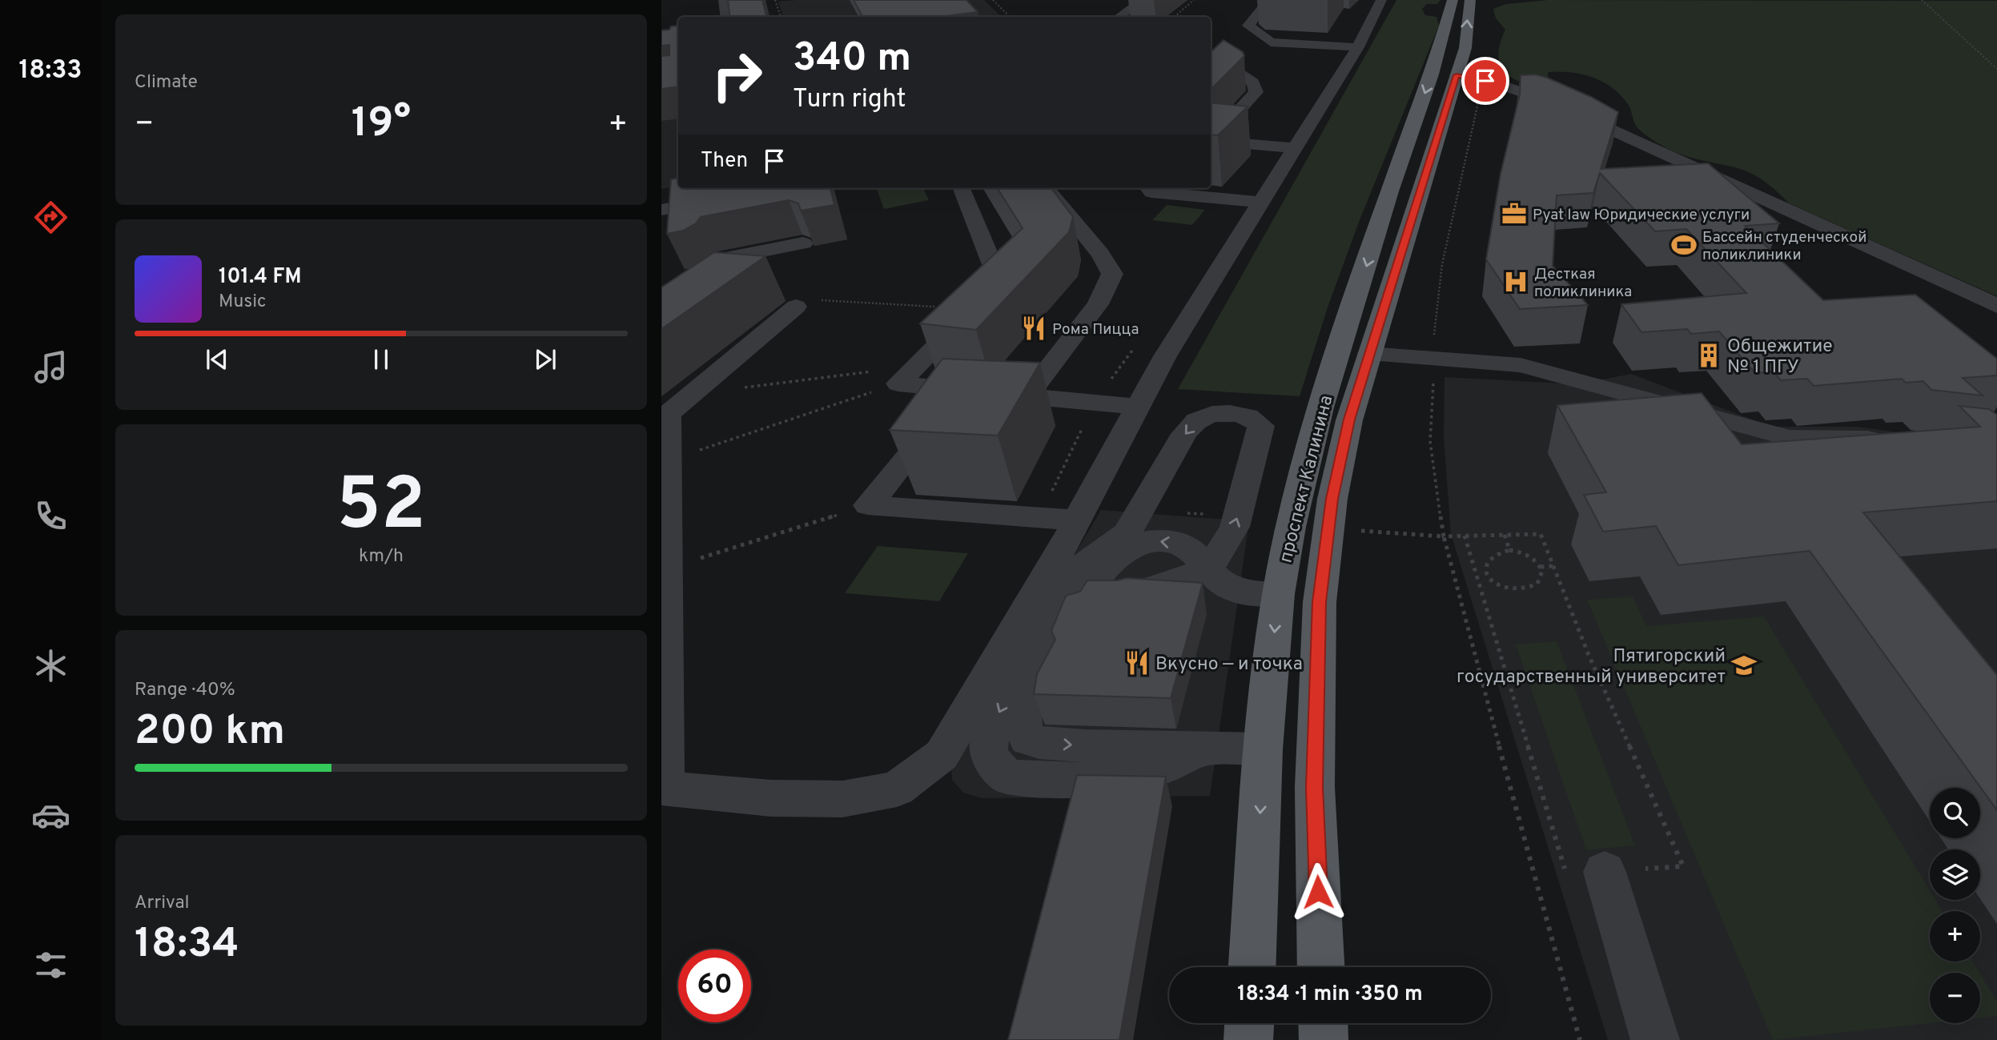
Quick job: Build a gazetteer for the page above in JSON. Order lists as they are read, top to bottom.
{
  "streets": {
    "main road": ["проспект Калинина"]
  },
  "places": {
    "office": ["Pyat law Юридические услуги"],
    "sports": ["Бассейн студенческой поликлиники"],
    "hospital": ["Десткая поликлиника"],
    "restaurant": ["Рома Пицца", "Вкусно — и точка"],
    "building": ["Общежитие № 1 ПГУ"],
    "school or university": ["Пятигорский государственный университет"]
  },
  "page": {
    "tabs": "18:33",
    "tile": [
      "Climate",
      ["52", "km/h"],
      ["Range · 40%", "200 km"],
      ["Arrival", "18:34"]
    ],
    "turn": ["340 m", "Turn right"],
    "heat": ["−", "19°", "+"],
    "then": "Then",
    "song": ["101.4 FM", "Music"],
    "map_buttons": ["+", "−"],
    "limit": "60",
    "trip": "18:34 · 1 min · 350 m"
  }
}
